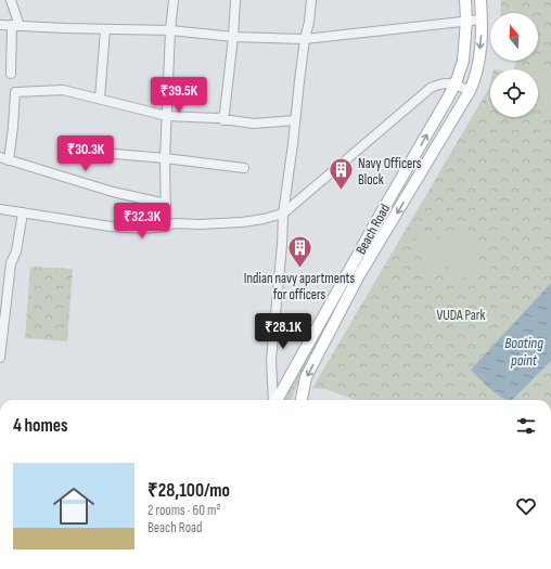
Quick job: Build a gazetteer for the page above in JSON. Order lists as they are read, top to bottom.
{
  "streets": {
    "main road": ["Beach Road"]
  },
  "water": ["Boating point"],
  "parks": ["VUDA Park"],
  "places": {
    "building": ["Navy Officers Block", "Indian navy apartments for officers"]
  },
  "north": "top",
  "page": {
    "price": [
      "₹39.5K",
      "₹30.3K",
      "₹32.3K",
      "₹28.1K"
    ],
    "heading": "4 homes",
    "list": [
      {
        "name": "₹28,100/mo",
        "note": "2 rooms · 60 m² · Beach Road"
      }
    ]
  }
}
